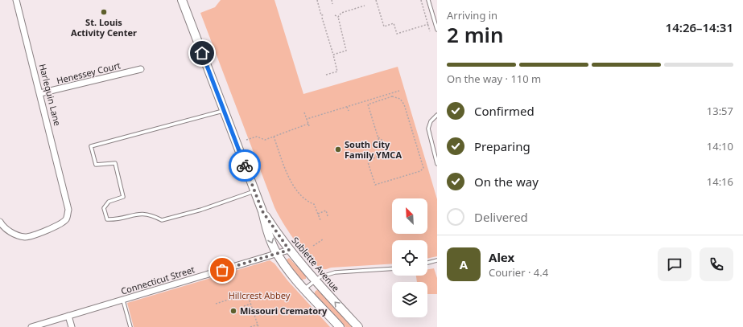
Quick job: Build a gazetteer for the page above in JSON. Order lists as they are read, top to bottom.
{
  "streets": {
    "street": [
      "Henessey Court",
      "Harlequin Lane",
      "Sublette Avenue",
      "Connecticut Street"
    ]
  },
  "crossings": [
    ["Henessey Court", "Harlequin Lane"],
    ["Sublette Avenue", "Connecticut Street"]
  ],
  "parks": ["Hillcrest Abbey"],
  "places": ["St. Louis Activity Center", "South City Family YMCA", "Missouri Crematory"],
  "north": "top left",
  "page": {
    "heading": ["2 min", "Arriving in", "14:26–14:31"],
    "panel": ["Alex", "Courier · 4.4"],
    "bar": "On the way · 110 m",
    "list": [
      ["Confirmed", "13:57"],
      ["Preparing", "14:10"],
      ["On the way", "14:16"],
      "Delivered"
    ],
    "round": "A"
  }
}
